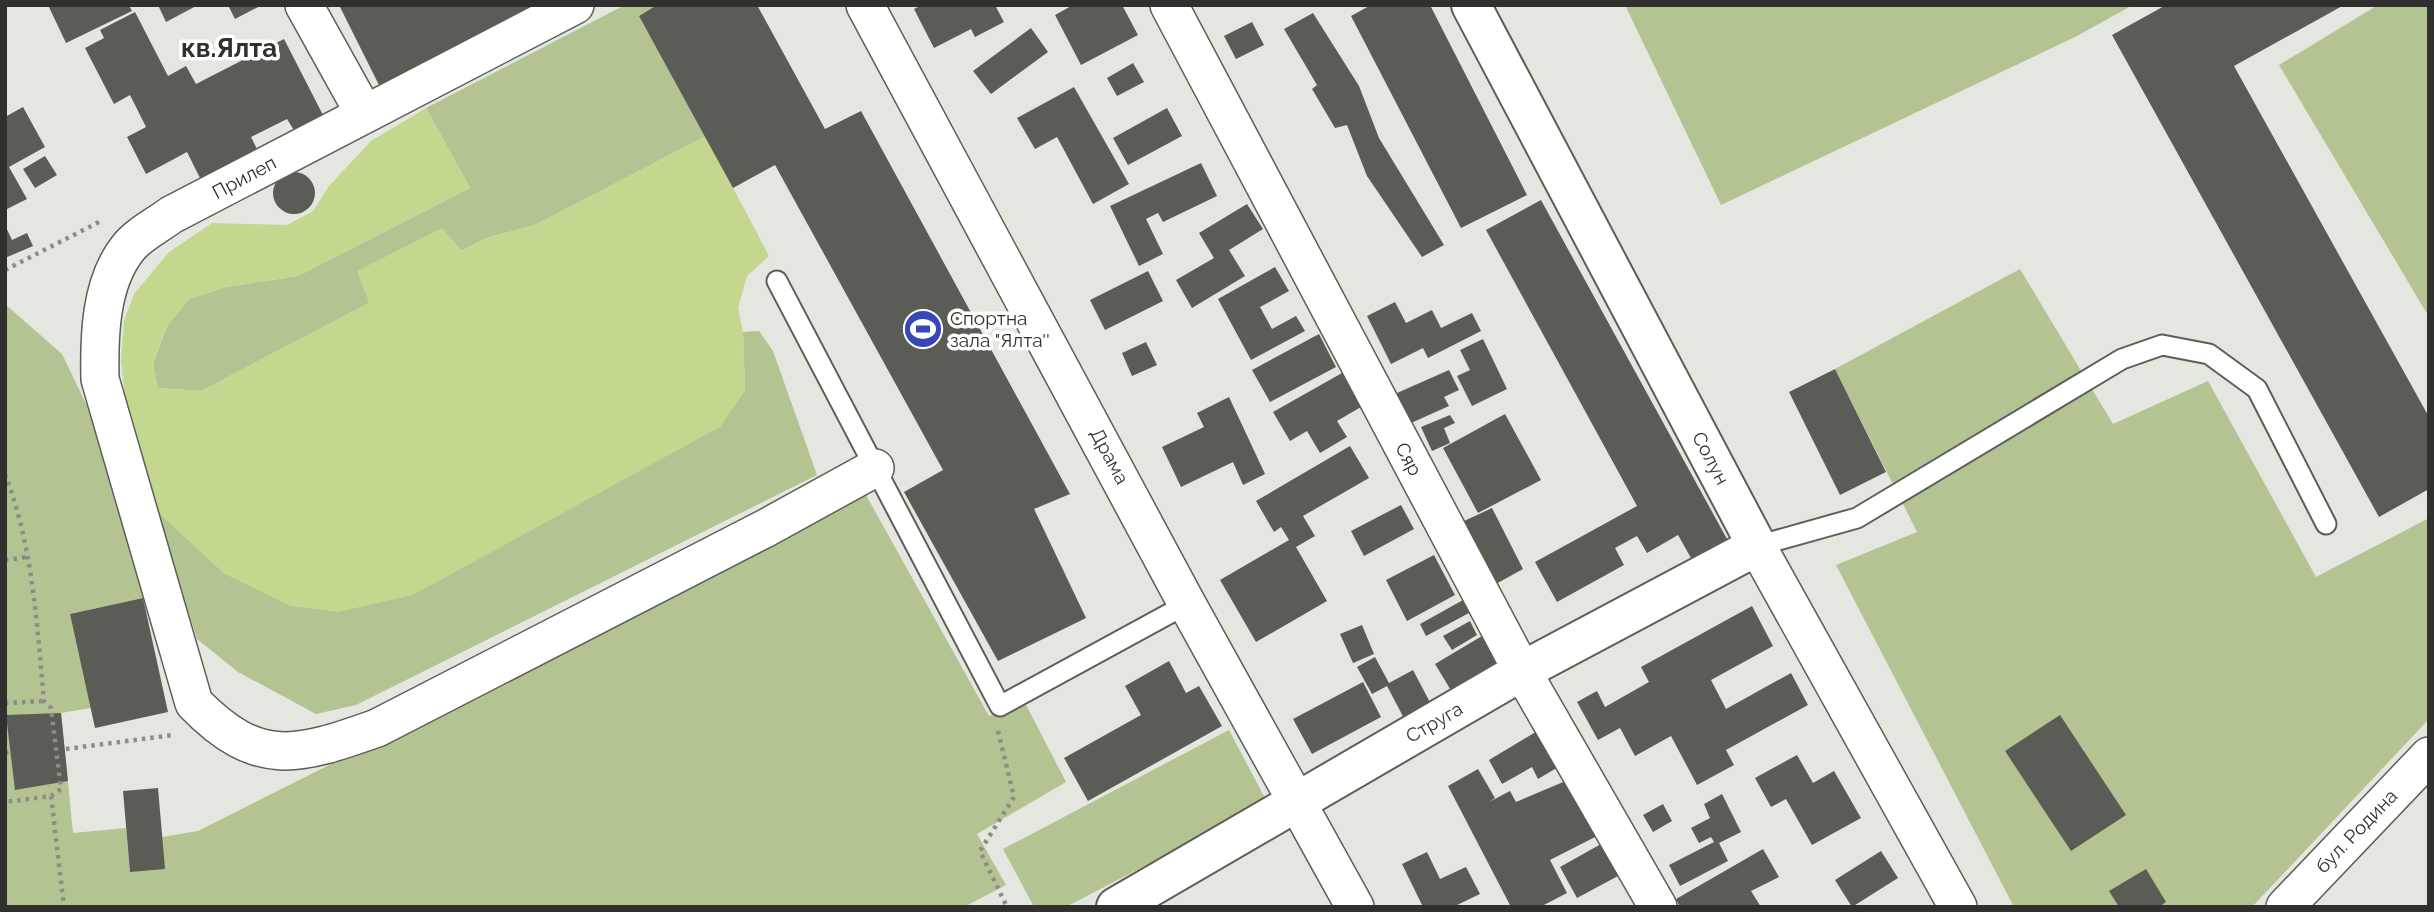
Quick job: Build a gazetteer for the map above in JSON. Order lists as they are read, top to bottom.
{
  "streets": {
    "street": [
      "Прилеп",
      "Драма",
      "Солун",
      "Сяр",
      "Струга",
      "бул. Родина"
    ]
  },
  "crossings": [
    ["Драма", "Струга"],
    ["Солун", "Струга"],
    ["Сяр", "Струга"]
  ],
  "districts": ["кв.Ялта"],
  "places": {
    "sports": ["Спортна зала \"Ялта''"]
  }
}
